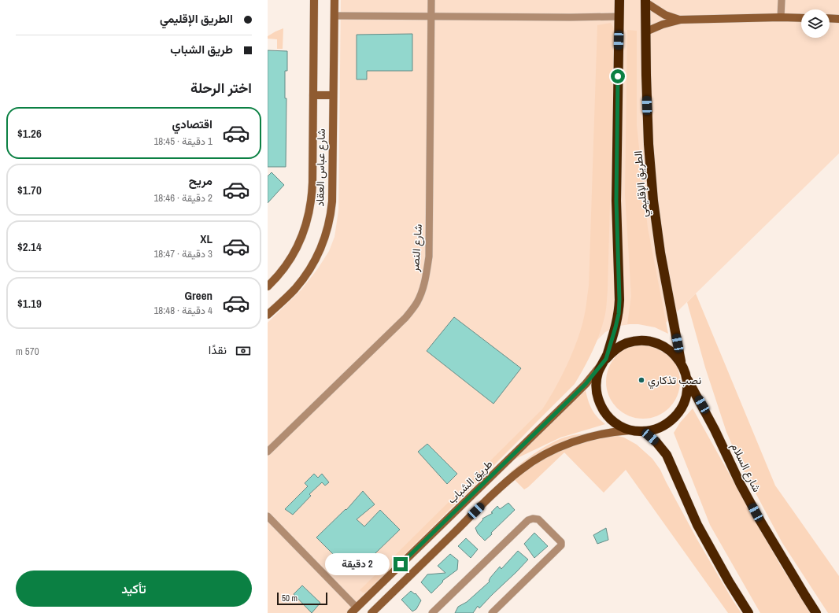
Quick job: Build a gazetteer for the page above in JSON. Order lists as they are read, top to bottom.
{
  "streets": {
    "highway": ["الطريق الإقليمي", "شارع السلام"],
    "street": ["شارع عباس العقاد", "شارع النصر", "طريق الشباب"]
  },
  "crossings": [
    ["الطريق الإقليمي", "شارع السلام"],
    ["الطريق الإقليمي", "طريق الشباب"],
    ["شارع السلام", "طريق الشباب"]
  ],
  "places": ["نصب تذكاري"],
  "scale_bar": "50 m",
  "page": {
    "banner": ["الطريق الإقليمي", "طريق الشباب"],
    "heading": "اختر الرحلة",
    "list": [
      {
        "name": "اقتصادي",
        "note": "1 دقيقة · 18:45",
        "value": "$1.26"
      },
      {
        "name": "مريح",
        "note": "2 دقيقة · 18:46",
        "value": "$1.70"
      },
      {
        "name": "XL",
        "note": "3 دقيقة · 18:47",
        "value": "$2.14"
      },
      {
        "name": "Green",
        "note": "4 دقيقة · 18:48",
        "value": "$1.19"
      }
    ],
    "pay": ["نقدًا", "570 m"],
    "bubble": "2 دقيقة",
    "buttons": "تأكيد",
    "scale": "50 m"
  }
}
